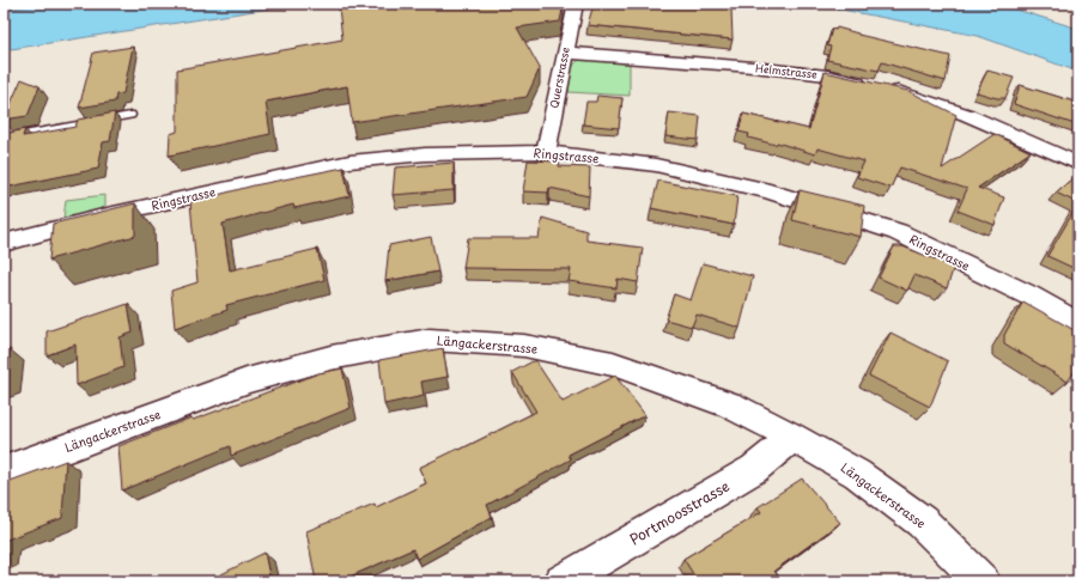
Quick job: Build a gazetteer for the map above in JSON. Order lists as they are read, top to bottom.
{
  "streets": {
    "street": [
      "Helmstrasse",
      "Querstrasse",
      "Ringstrasse",
      "Längackerstrasse",
      "Portmoosstrasse"
    ]
  },
  "crossings": [
    ["Helmstrasse", "Querstrasse"],
    ["Querstrasse", "Ringstrasse"],
    ["Längackerstrasse", "Portmoosstrasse"]
  ]
}
